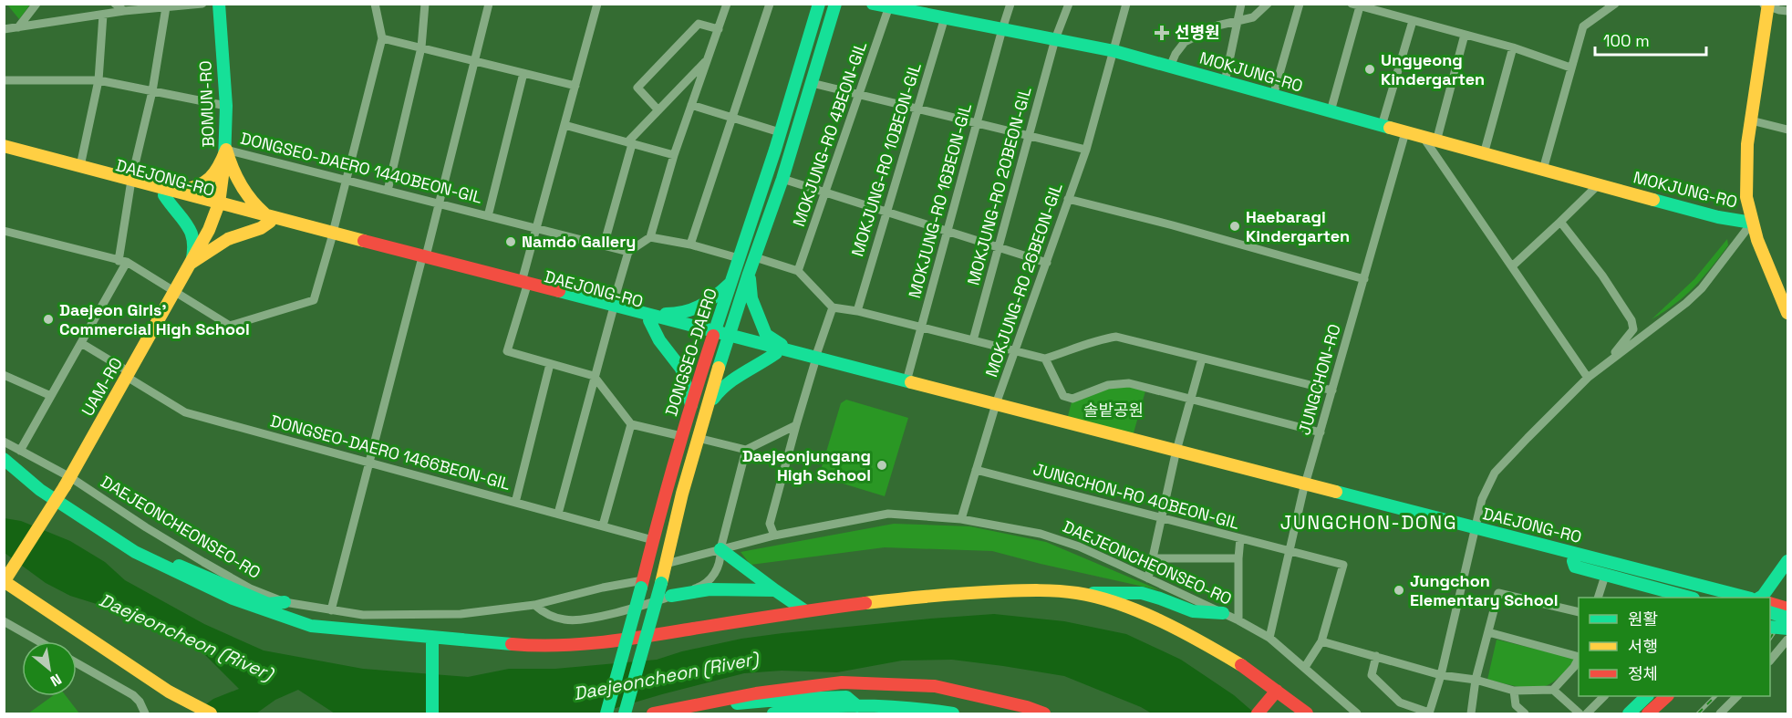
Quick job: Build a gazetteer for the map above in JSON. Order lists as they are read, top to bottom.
{
  "streets": {
    "main road": [
      "MOKJUNG-RO",
      "BOMUN-RO",
      "DAEJONG-RO",
      "DONGSEO-DAERO",
      "UAM-RO"
    ],
    "street": [
      "MOKJUNG-RO 4BEON-GIL",
      "MOKJUNG-RO 10BEON-GIL",
      "DONGSEO-DAERO 1440BEON-GIL",
      "MOKJUNG-RO 20BEON-GIL",
      "MOKJUNG-RO 16BEON-GIL",
      "MOKJUNG-RO 26BEON-GIL",
      "JUNGCHON-RO",
      "DONGSEO-DAERO 1466BEON-GIL",
      "JUNGCHON-RO 40BEON-GIL",
      "DAEJEONCHEONSEO-RO"
    ]
  },
  "crossings": [
    ["MOKJUNG-RO", "MOKJUNG-RO 4BEON-GIL"],
    ["MOKJUNG-RO", "MOKJUNG-RO 10BEON-GIL"],
    ["MOKJUNG-RO", "MOKJUNG-RO 20BEON-GIL"],
    ["MOKJUNG-RO", "MOKJUNG-RO 16BEON-GIL"],
    ["MOKJUNG-RO", "MOKJUNG-RO 26BEON-GIL"],
    ["MOKJUNG-RO", "JUNGCHON-RO"],
    ["BOMUN-RO", "DONGSEO-DAERO 1440BEON-GIL"],
    ["BOMUN-RO", "DAEJONG-RO"],
    ["BOMUN-RO", "UAM-RO"],
    ["DAEJONG-RO", "MOKJUNG-RO 16BEON-GIL"],
    ["DAEJONG-RO", "MOKJUNG-RO 26BEON-GIL"],
    ["DAEJONG-RO", "DONGSEO-DAERO"],
    ["DAEJONG-RO", "JUNGCHON-RO"],
    ["DAEJONG-RO", "UAM-RO"],
    ["MOKJUNG-RO 26BEON-GIL", "JUNGCHON-RO 40BEON-GIL"],
    ["MOKJUNG-RO 26BEON-GIL", "DAEJEONCHEONSEO-RO"],
    ["DONGSEO-DAERO", "DONGSEO-DAERO 1466BEON-GIL"],
    ["DONGSEO-DAERO", "DAEJEONCHEONSEO-RO"],
    ["JUNGCHON-RO", "JUNGCHON-RO 40BEON-GIL"],
    ["JUNGCHON-RO", "DAEJEONCHEONSEO-RO"],
    ["UAM-RO", "DONGSEO-DAERO 1466BEON-GIL"],
    ["UAM-RO", "DAEJEONCHEONSEO-RO"]
  ],
  "districts": ["JUNGCHON-DONG"],
  "water": ["Daejeoncheon (River)"],
  "parks": ["솔밭공원"],
  "places": {
    "health": ["선병원"],
    "other": [
      "Ungyeong Kindergarten",
      "Haebaragi Kindergarten",
      "Namdo Gallery",
      "Daejeon Girls' Commercial High School",
      "Daejeonjungang High School",
      "Jungchon Elementary School"
    ]
  },
  "legend": ["원활", "서행", "정체"],
  "scale_bar": "100 m",
  "north": "bottom right"
}
